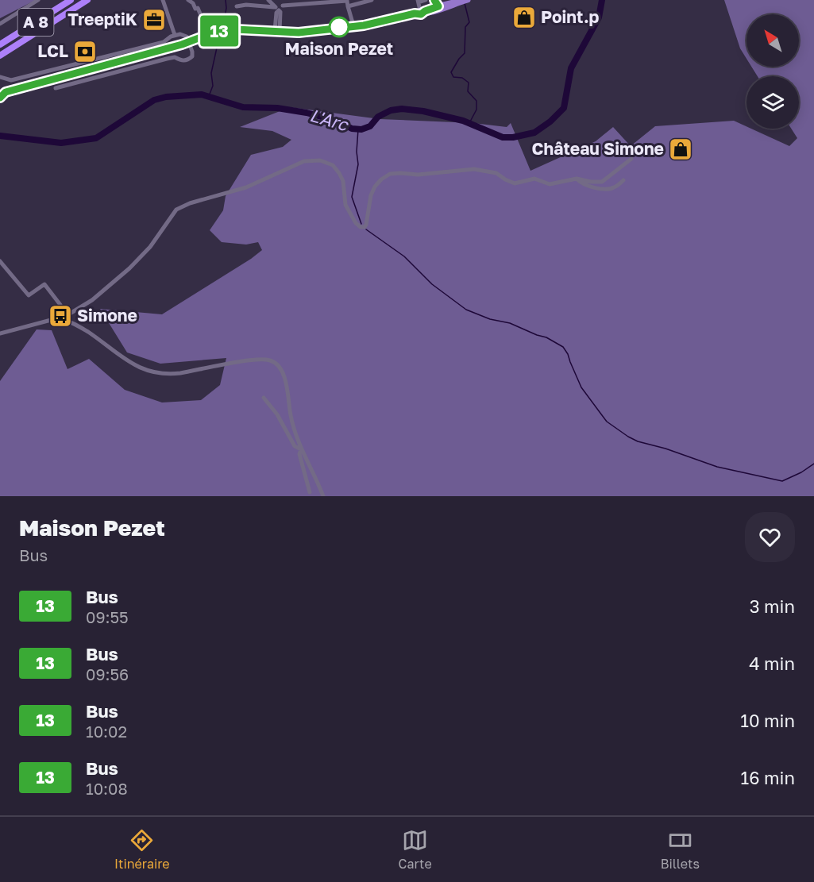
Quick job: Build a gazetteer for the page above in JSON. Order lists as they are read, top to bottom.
{
  "streets": {
    "highway": ["A 8"]
  },
  "water": ["L'Arc"],
  "places": {
    "shop": ["Point.p", "Château Simone"],
    "office": ["TreeptiK"],
    "other": ["Maison Pezet"],
    "bank": ["LCL"],
    "bus stop": ["Simone"]
  },
  "lines": ["bus line 13"],
  "north": "top left",
  "page": {
    "on_map": "13",
    "heading": ["Maison Pezet", "Bus"],
    "list": [
      {
        "mark": "13",
        "name": "Bus",
        "note": "09:55",
        "value": "3 min"
      },
      {
        "mark": "13",
        "name": "Bus",
        "note": "09:56",
        "value": "4 min"
      },
      {
        "mark": "13",
        "name": "Bus",
        "note": "10:02",
        "value": "10 min"
      },
      {
        "mark": "13",
        "name": "Bus",
        "note": "10:08",
        "value": "16 min"
      }
    ],
    "tabs": ["Itinéraire", "Carte", "Billets"]
  }
}
